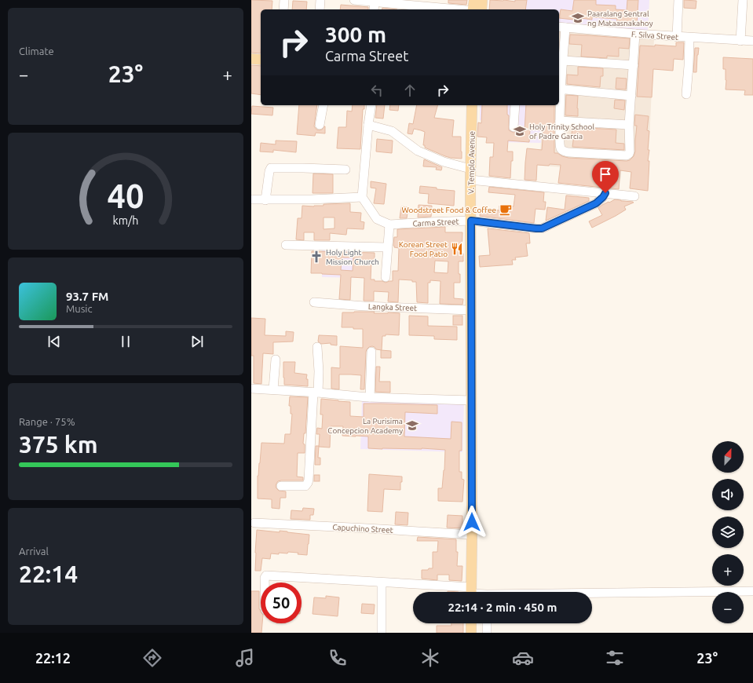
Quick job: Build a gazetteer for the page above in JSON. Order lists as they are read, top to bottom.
{
  "streets": {
    "main road": ["V. Templo Avenue"],
    "street": [
      "F. Silva Street",
      "Carma Street",
      "Langka Street",
      "Capuchino Street"
    ]
  },
  "crossings": [
    ["V. Templo Avenue", "Carma Street"],
    ["V. Templo Avenue", "Langka Street"],
    ["V. Templo Avenue", "Capuchino Street"]
  ],
  "places": {
    "school or university": ["Paaralang Sentral ng Mataasnakahoy", "Holy Trinity School of Padre Garcia", "La Purisima Concepcion Academy"],
    "cafe": ["Woodstreet Food & Coffee"],
    "restaurant": ["Korean Street Food Patio"],
    "church": ["Holy Light Mission Church"]
  },
  "north": "top",
  "page": {
    "tile": [
      "Climate",
      ["Range · 75%", "375 km"],
      ["Arrival", "22:14"]
    ],
    "turn": ["300 m", "Carma Street"],
    "heat": ["−", "23°", "+"],
    "song": ["93.7 FM", "Music"],
    "map_buttons": ["+", "−"],
    "limit": "50",
    "trip": "22:14 · 2 min · 450 m",
    "tabs": ["22:12", "23°"],
    "gauge": ["40", "km/h"]
  }
}
